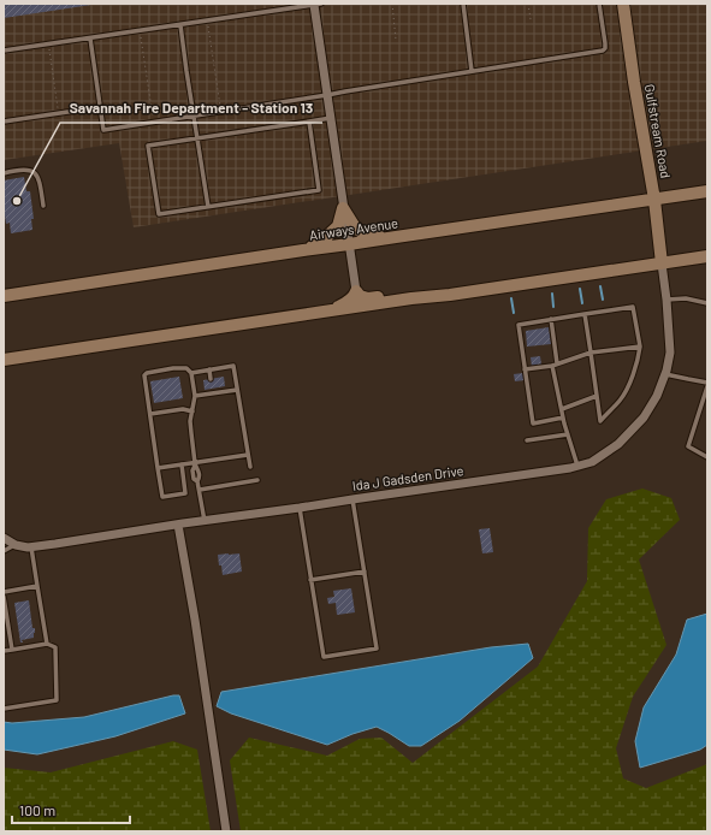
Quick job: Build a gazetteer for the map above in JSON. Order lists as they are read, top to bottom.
{
  "streets": {
    "main road": ["Gulfstream Road", "Airways Avenue"],
    "street": ["Ida J Gadsden Drive"]
  },
  "crossings": [
    ["Gulfstream Road", "Airways Avenue"],
    ["Gulfstream Road", "Ida J Gadsden Drive"]
  ],
  "places": ["Savannah Fire Department - Station 13"],
  "scale_bar": "100 m"
}
